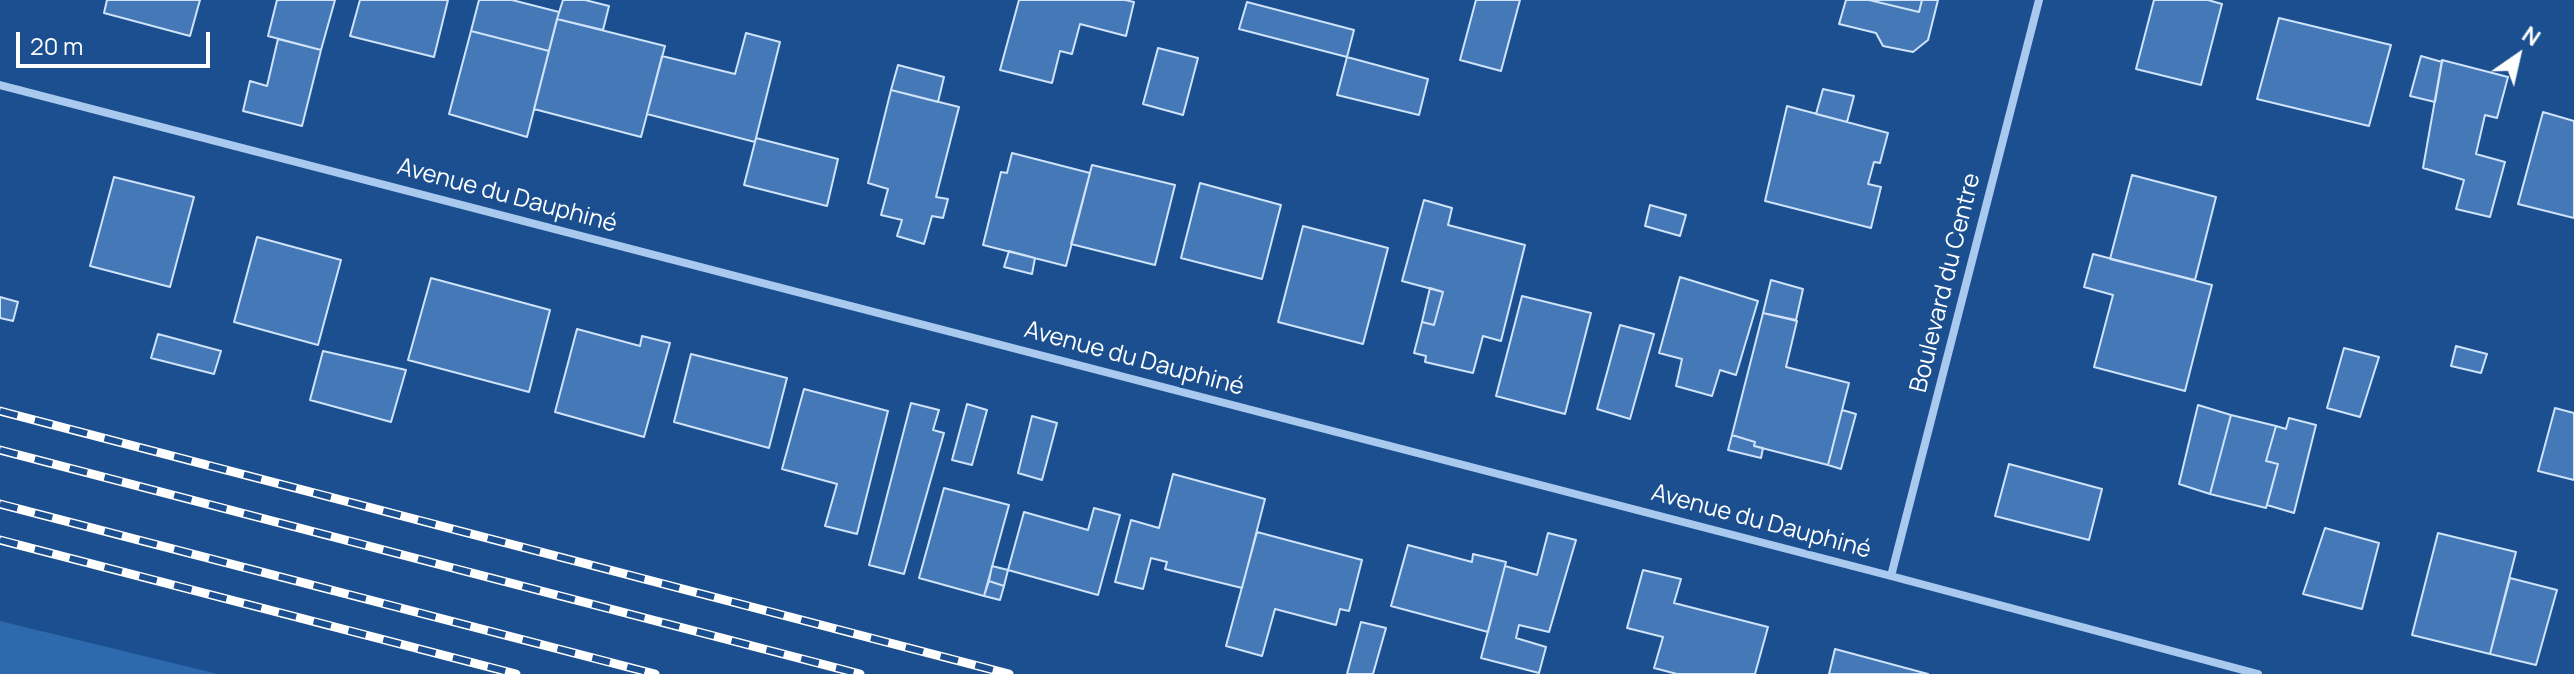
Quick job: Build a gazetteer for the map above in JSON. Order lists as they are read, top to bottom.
{
  "streets": {
    "street": ["Avenue du Dauphiné", "Boulevard du Centre"]
  },
  "crossings": [
    ["Avenue du Dauphiné", "Boulevard du Centre"]
  ],
  "scale_bar": "20 m",
  "north": "top right"
}
